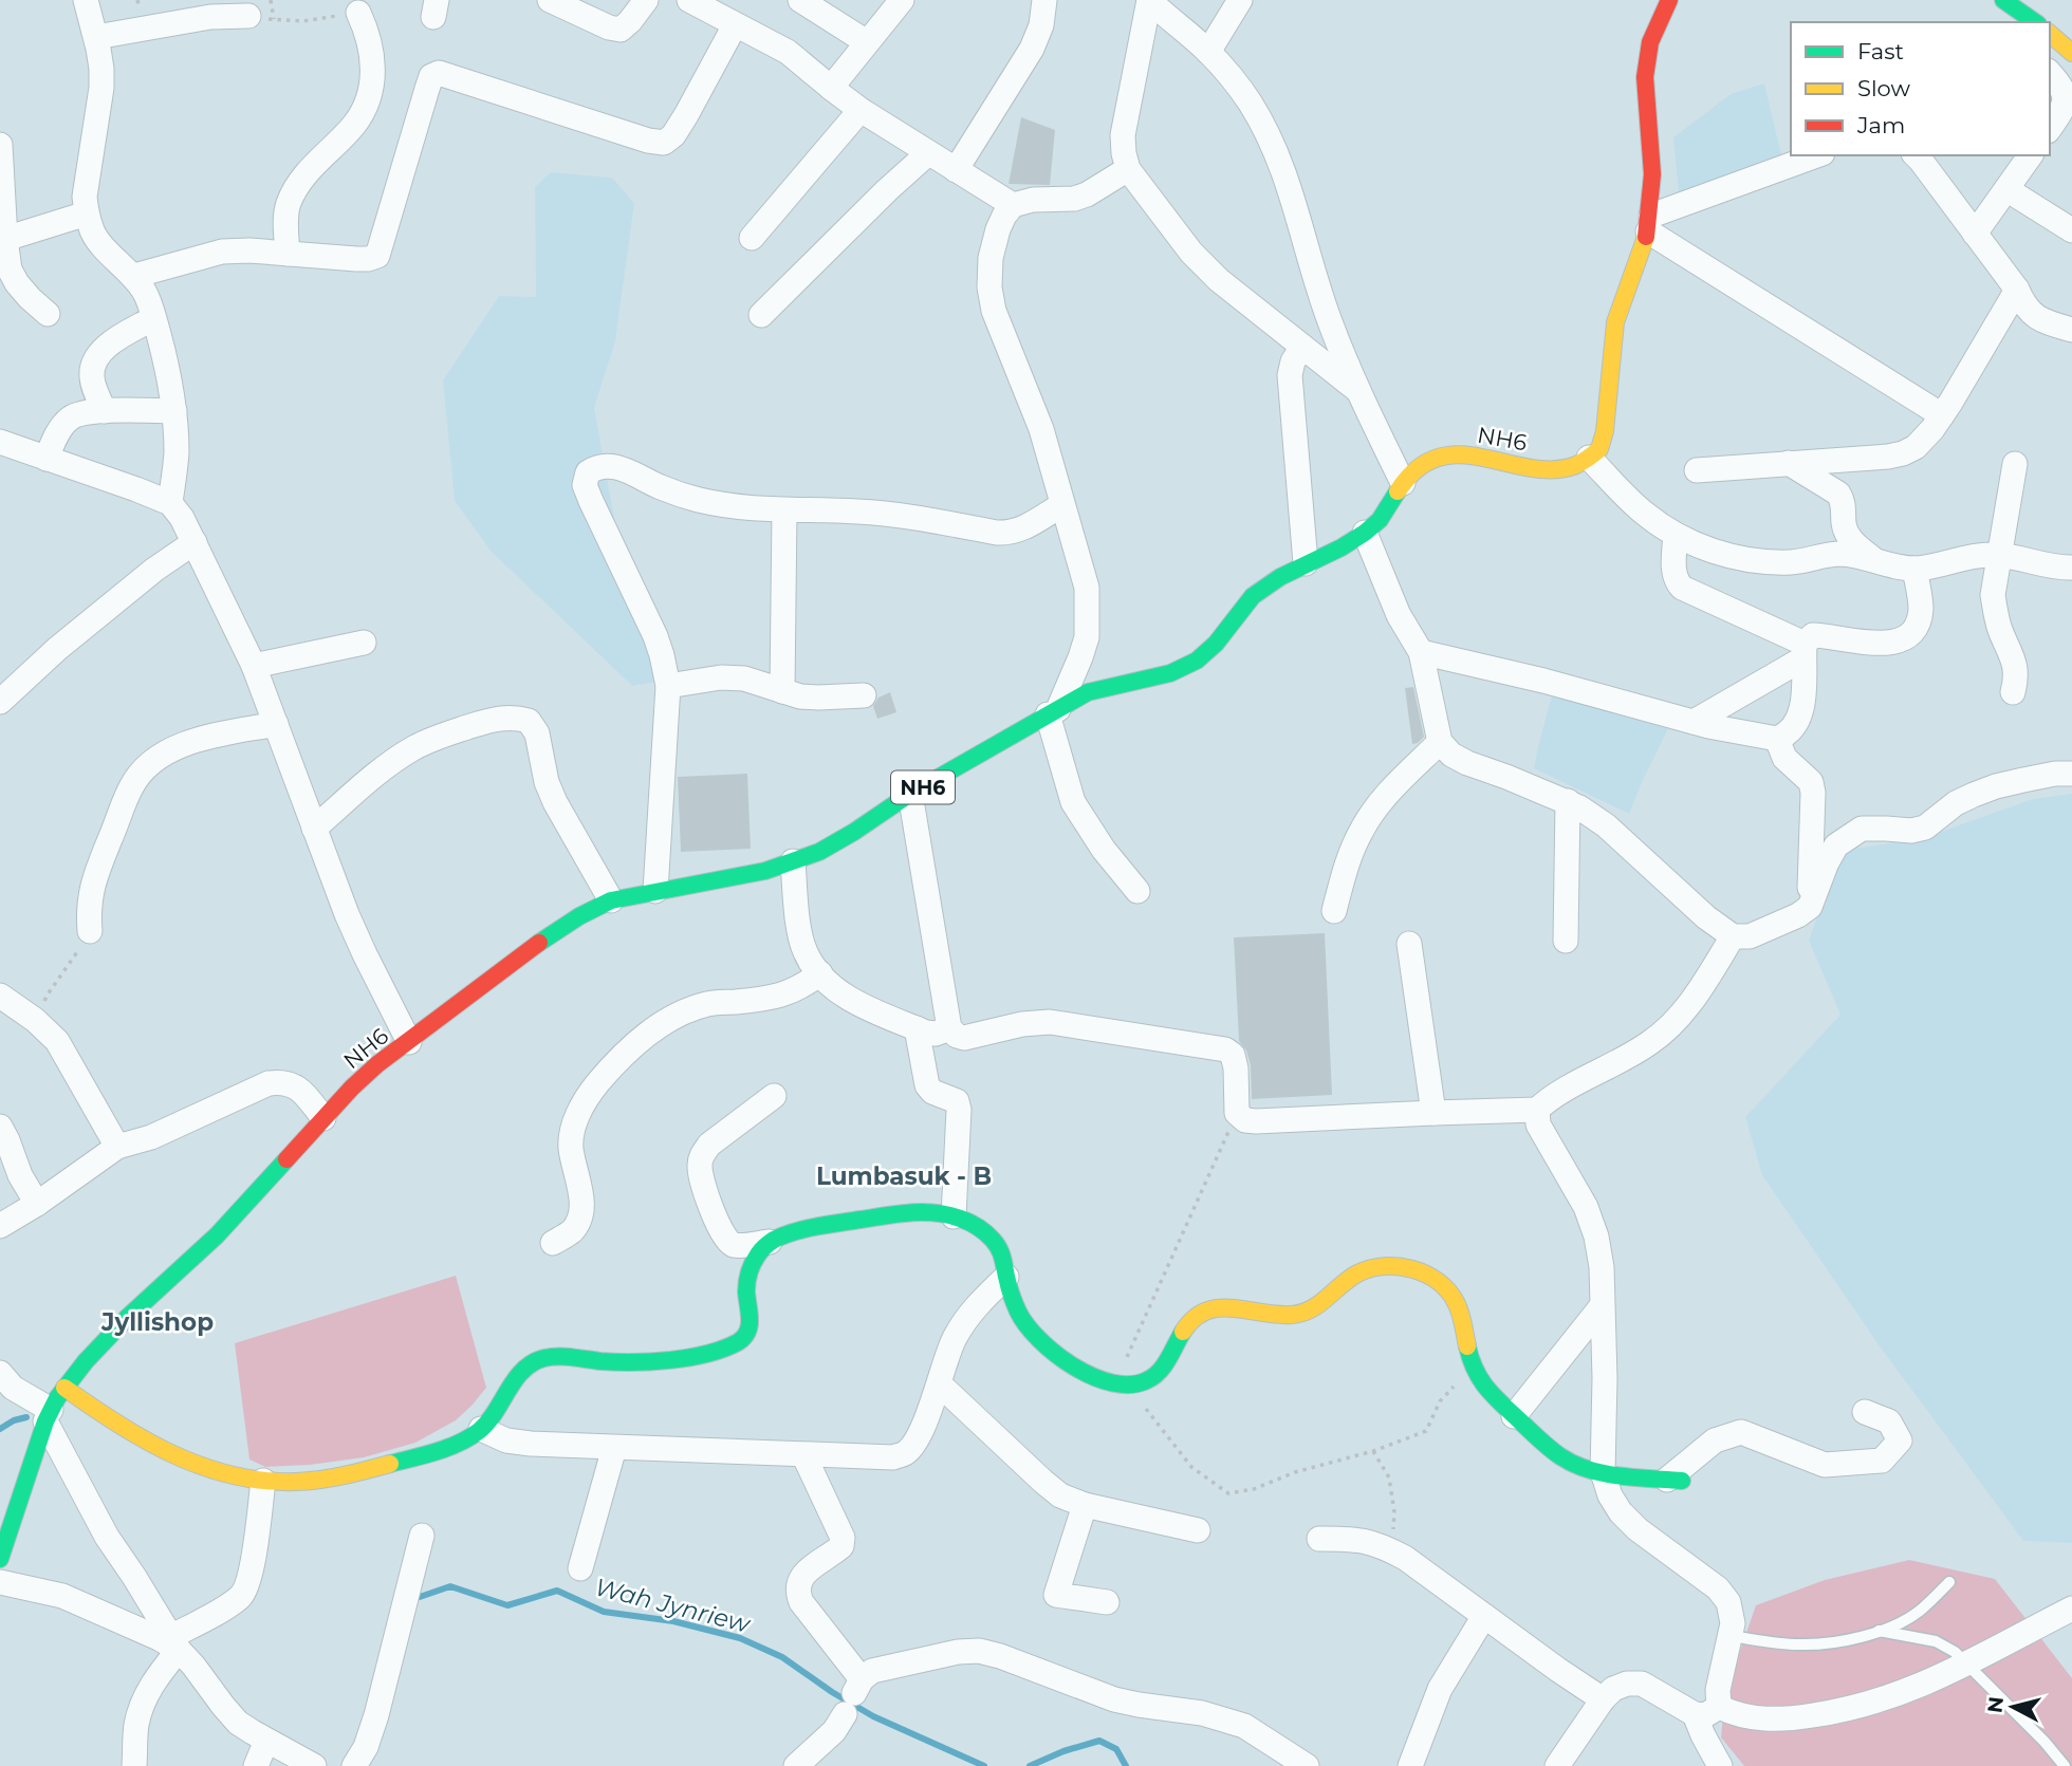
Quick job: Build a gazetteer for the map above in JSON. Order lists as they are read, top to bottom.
{
  "streets": {
    "main road": ["NH6"]
  },
  "districts": ["Lumbasuk - B", "Jyllishop"],
  "water": ["Wah Jynriew"],
  "legend": ["Fast", "Slow", "Jam"],
  "north": "left"
}
